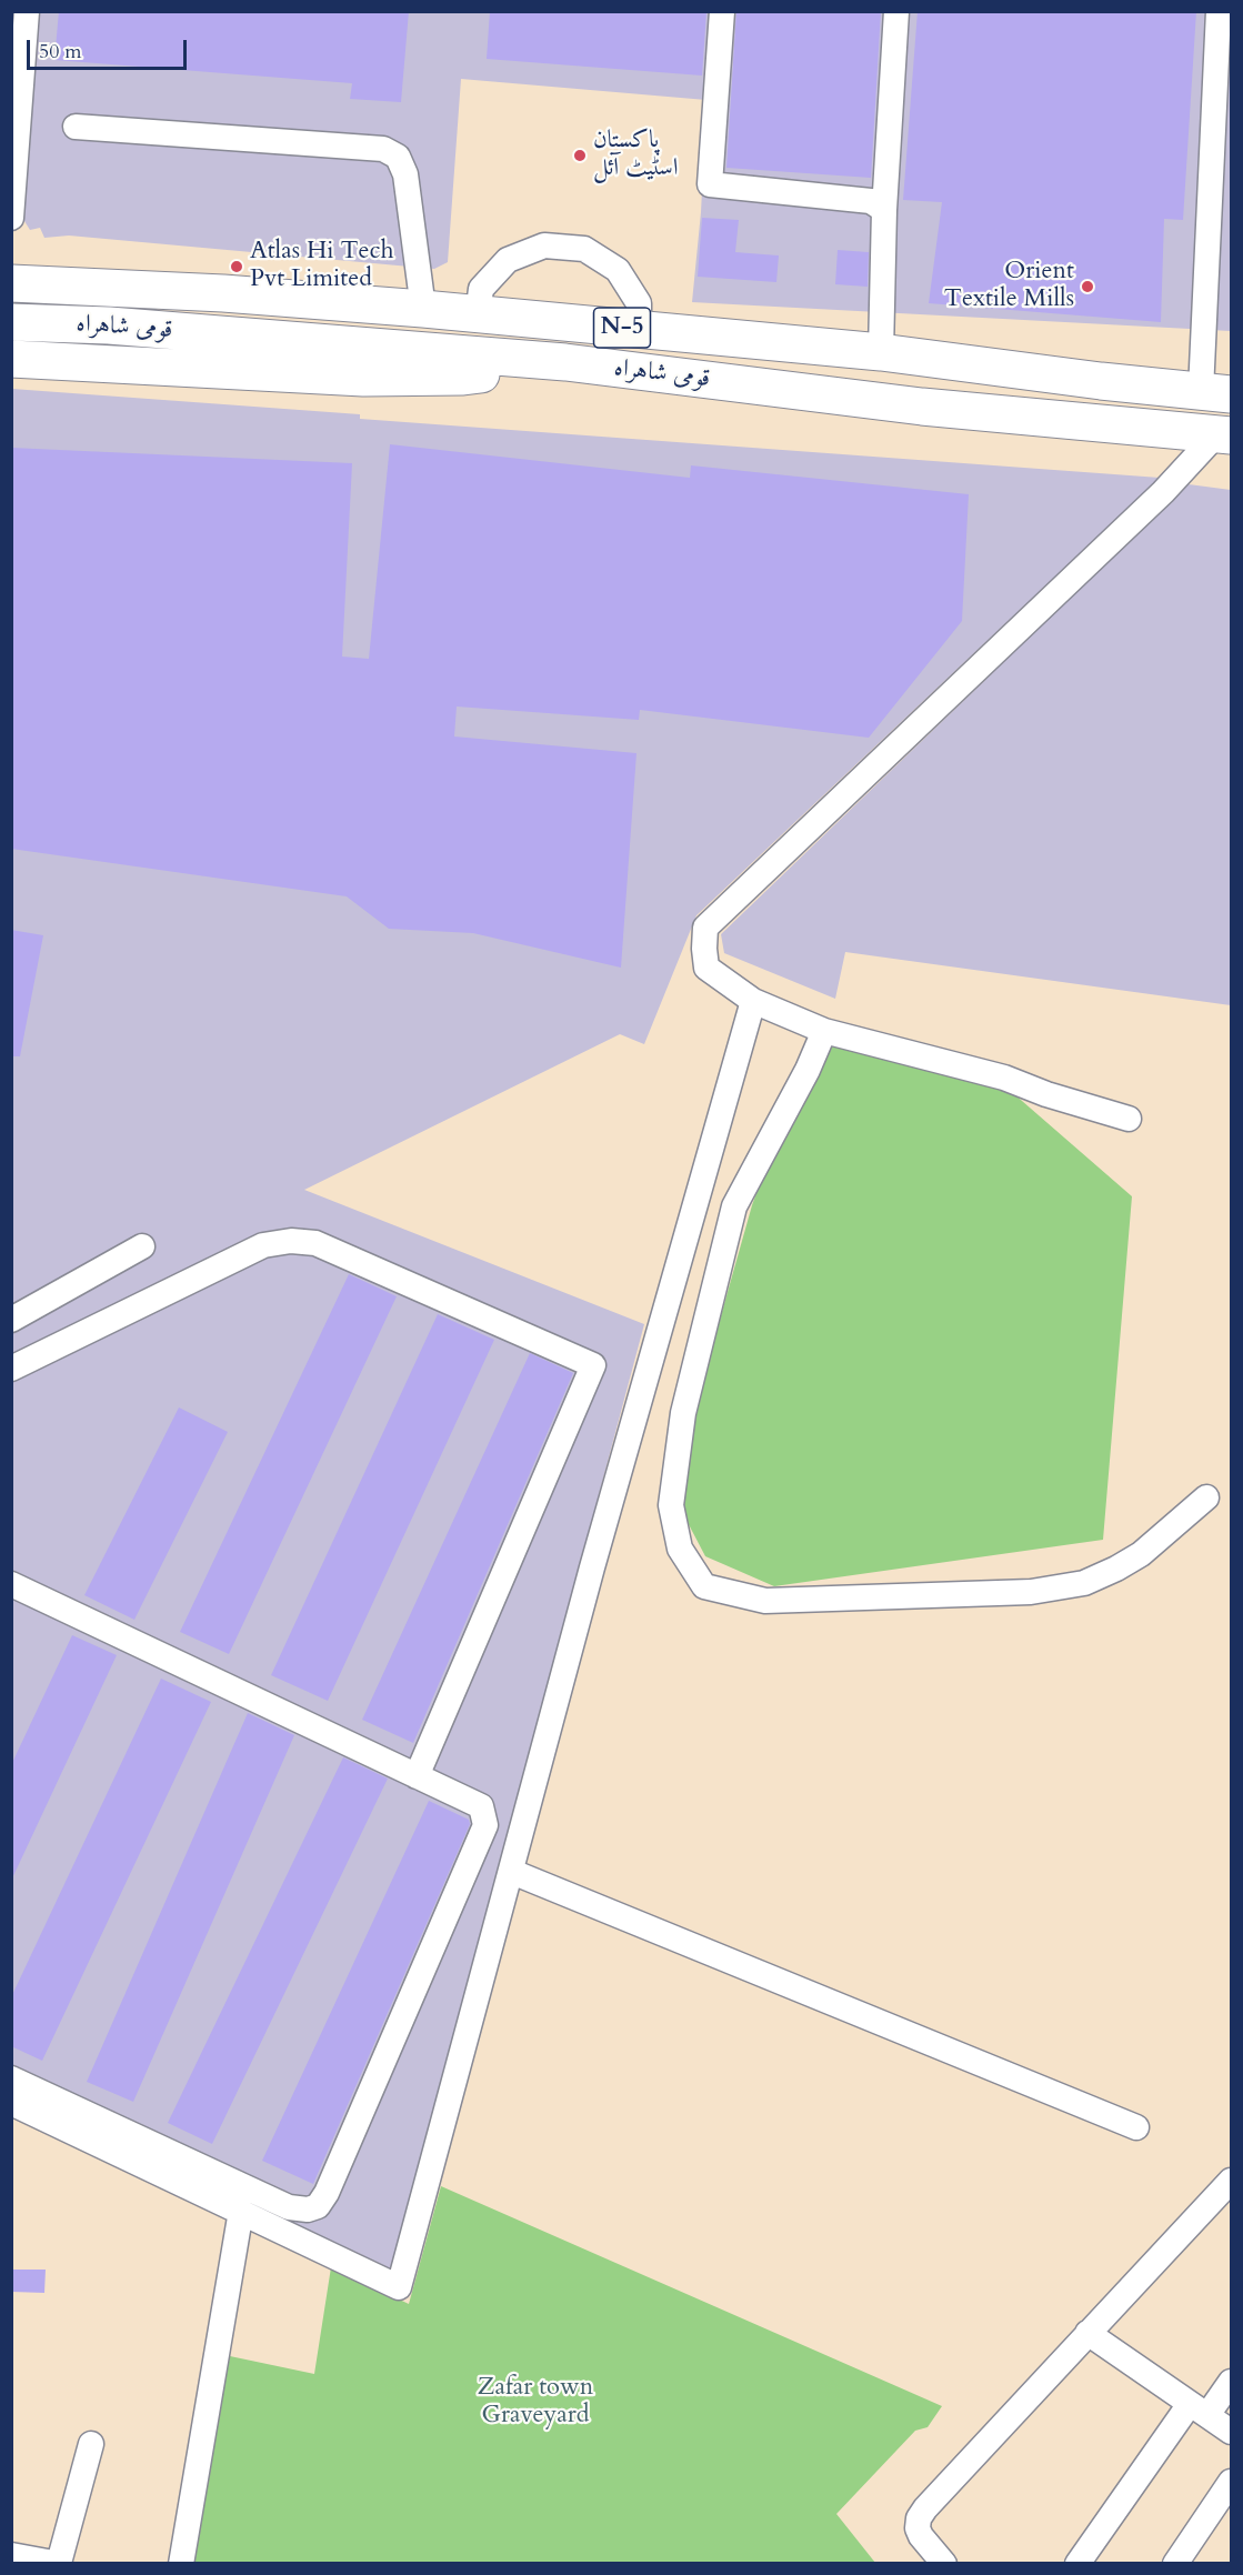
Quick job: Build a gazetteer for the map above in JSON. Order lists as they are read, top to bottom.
{
  "streets": {
    "highway": ["قومی شاہراہ", "N-5"]
  },
  "parks": ["Zafar town Graveyard"],
  "places": ["پاکستان اسٹیٹ آئل", "Atlas Hi Tech Pvt Limited", "Orient Textile Mills"],
  "scale_bar": "50 m"
}
